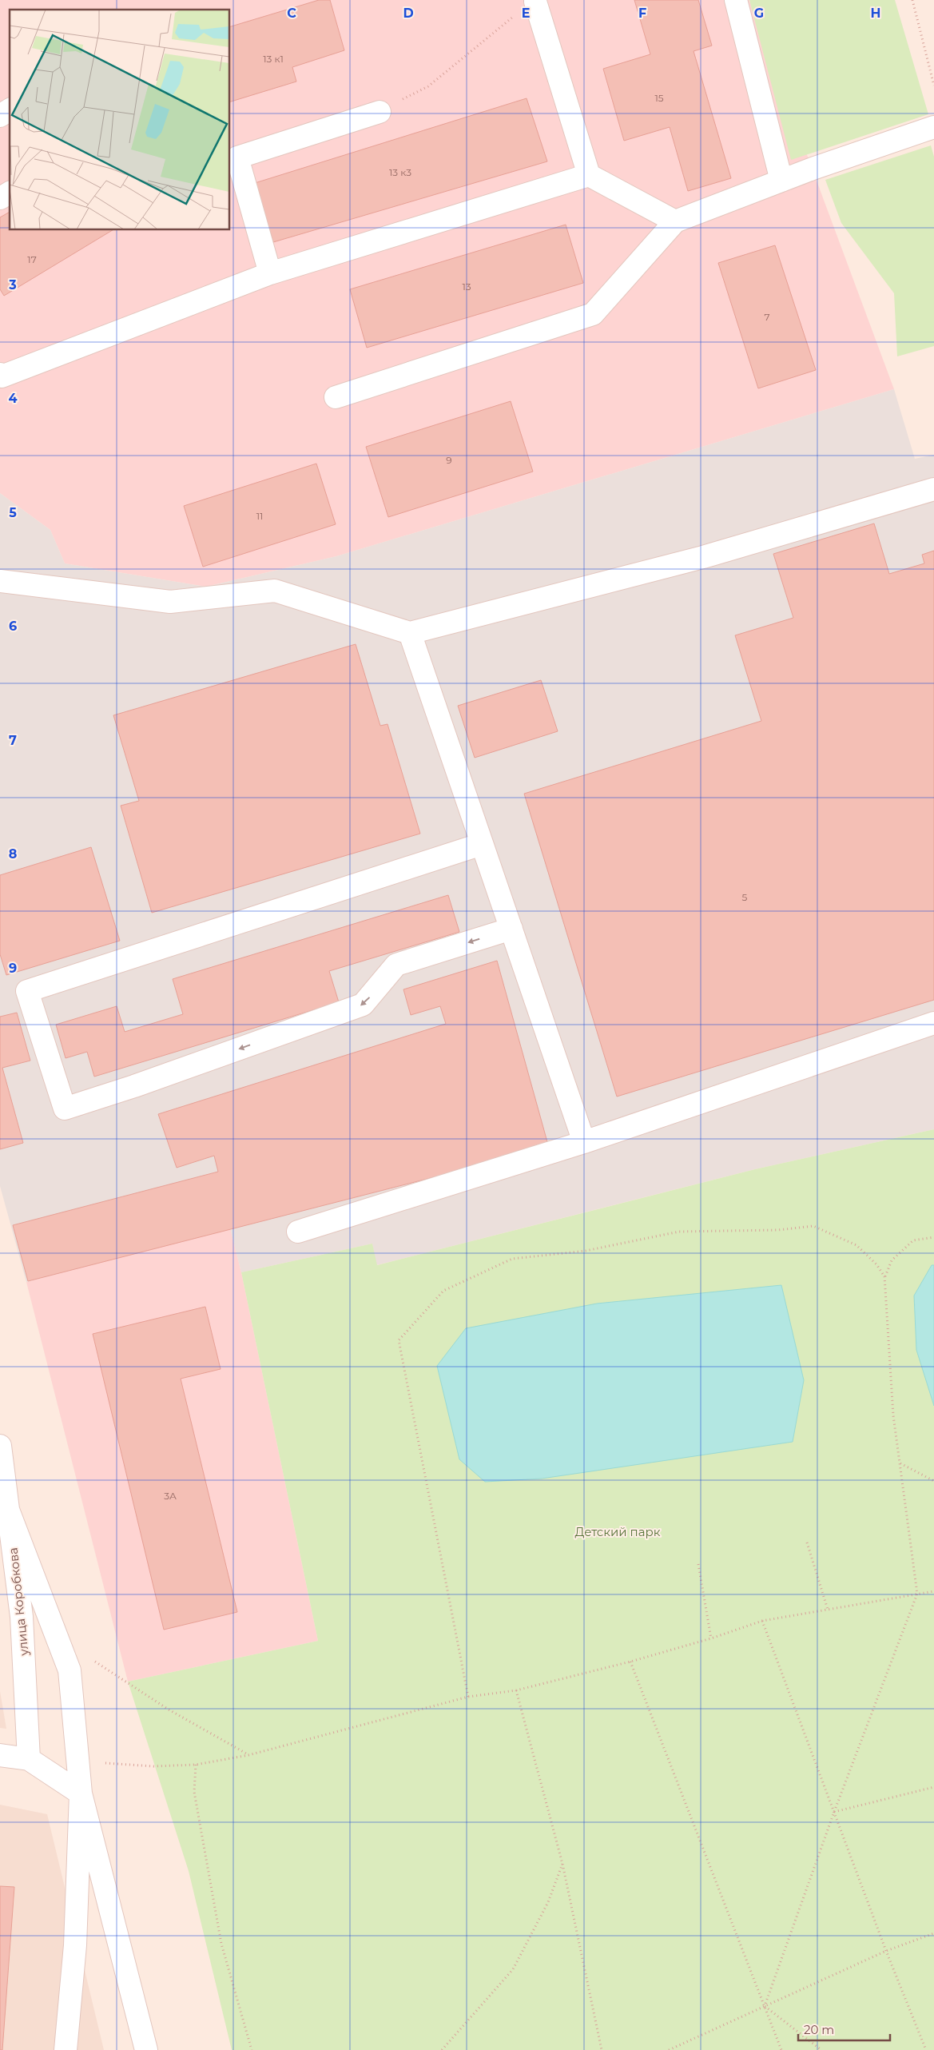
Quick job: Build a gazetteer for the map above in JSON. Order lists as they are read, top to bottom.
{
  "streets": {
    "street": ["улица Коробкова"]
  },
  "parks": ["Детский парк"],
  "house_numbers": [
    "13 к1",
    "15",
    "13 к3",
    "17",
    "13",
    "7",
    "9",
    "11",
    "5",
    "3А"
  ],
  "scale_bar": "20 m",
  "grid": {
    "columns": [
      "C",
      "D",
      "E",
      "F",
      "G",
      "H"
    ],
    "rows": [
      "3",
      "4",
      "5",
      "6",
      "7",
      "8",
      "9"
    ]
  }
}
